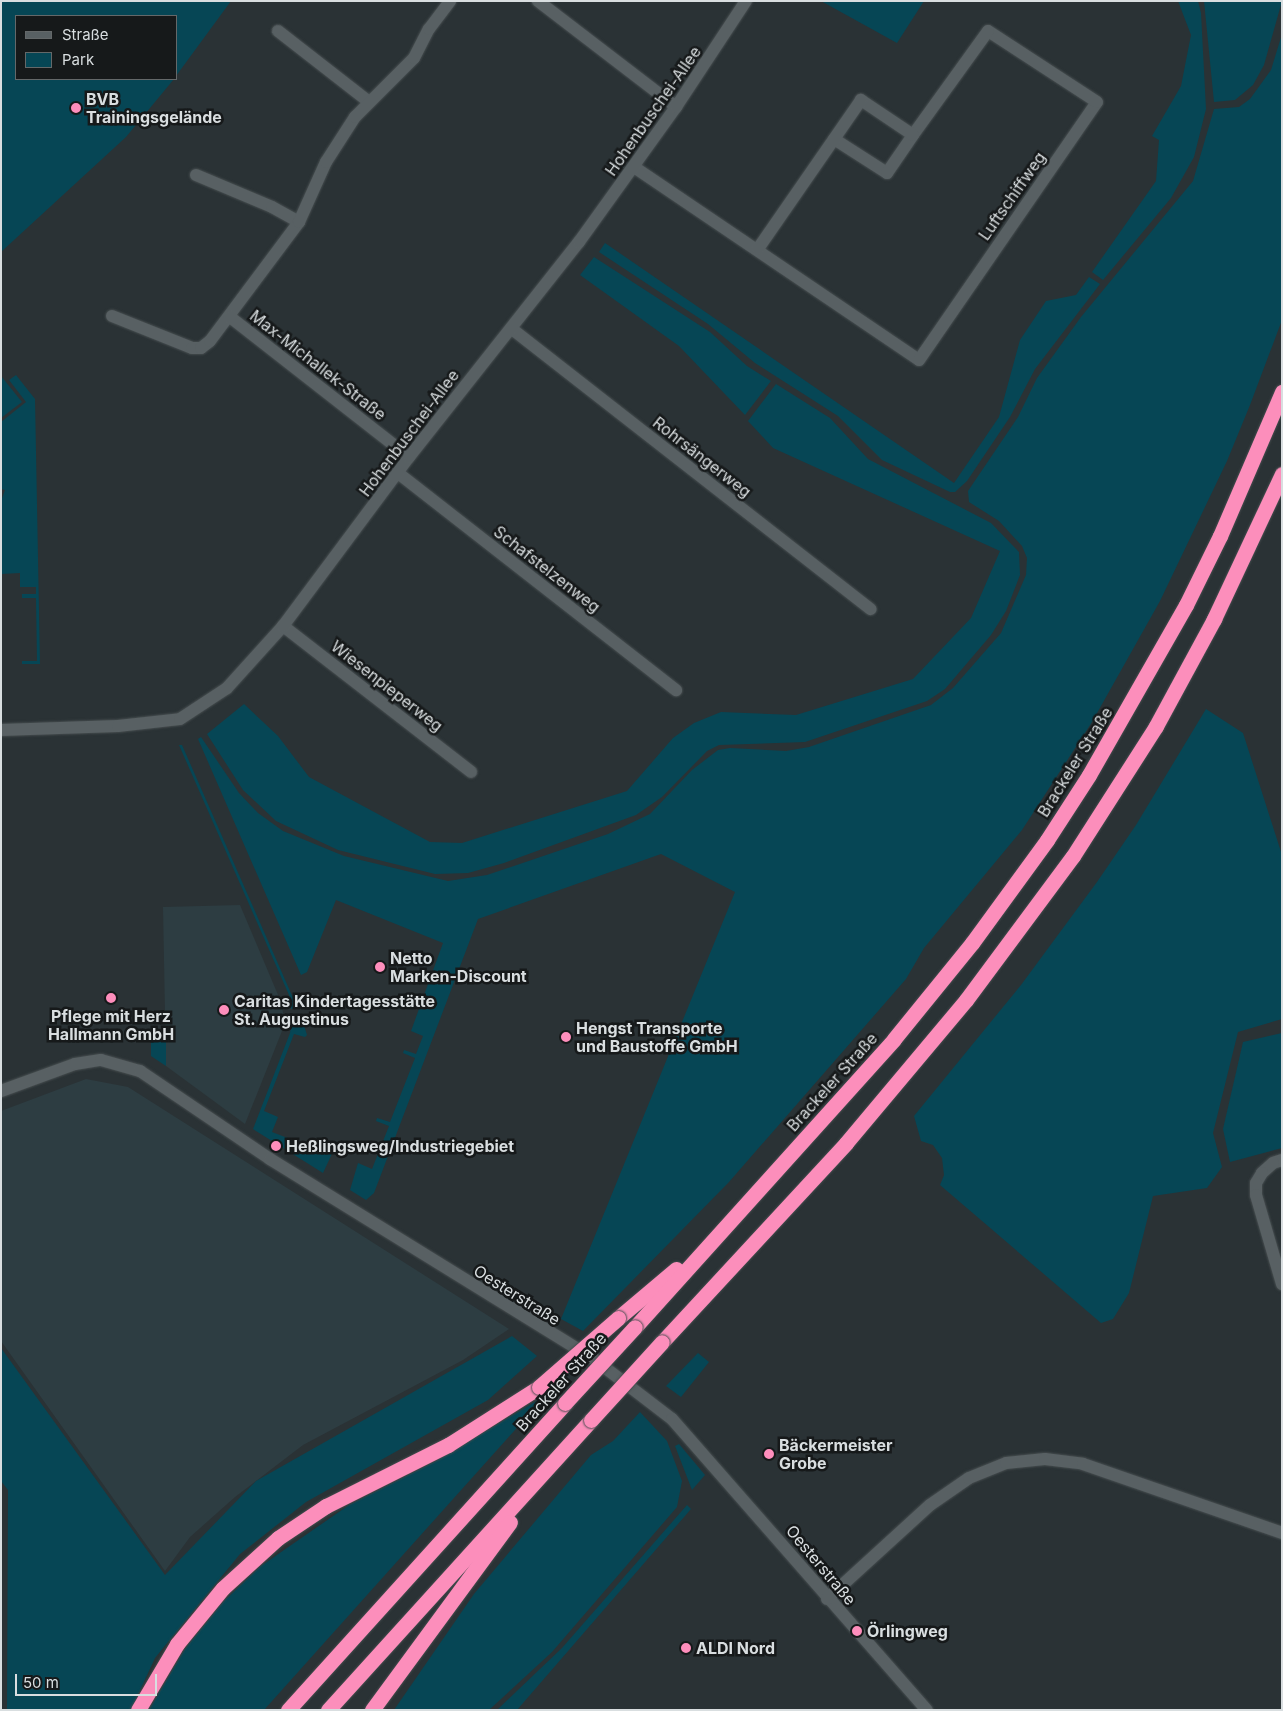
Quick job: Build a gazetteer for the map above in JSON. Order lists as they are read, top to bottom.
{
  "streets": {
    "highway": ["Brackeler Straße"],
    "street": [
      "Hohenbuschei-Allee",
      "Luftschiffweg",
      "Max-Michallek-Straße",
      "Rohrsängerweg",
      "Schafstelzenweg",
      "Wiesenpieperweg",
      "Oesterstraße"
    ]
  },
  "crossings": [
    ["Hohenbuschei-Allee", "Luftschiffweg"],
    ["Hohenbuschei-Allee", "Max-Michallek-Straße"],
    ["Hohenbuschei-Allee", "Rohrsängerweg"],
    ["Hohenbuschei-Allee", "Schafstelzenweg"],
    ["Hohenbuschei-Allee", "Wiesenpieperweg"]
  ],
  "places": [
    "BVB Trainingsgelände",
    "Netto Marken-Discount",
    "Pflege mit Herz Hallmann GmbH",
    "Caritas Kindertagesstätte St. Augustinus",
    "Hengst Transporte und Baustoffe GmbH",
    "Heßlingsweg/Industriegebiet",
    "Bäckermeister Grobe",
    "Örlingweg",
    "ALDI Nord"
  ],
  "legend": ["Straße", "Park"],
  "scale_bar": "50 m"
}
